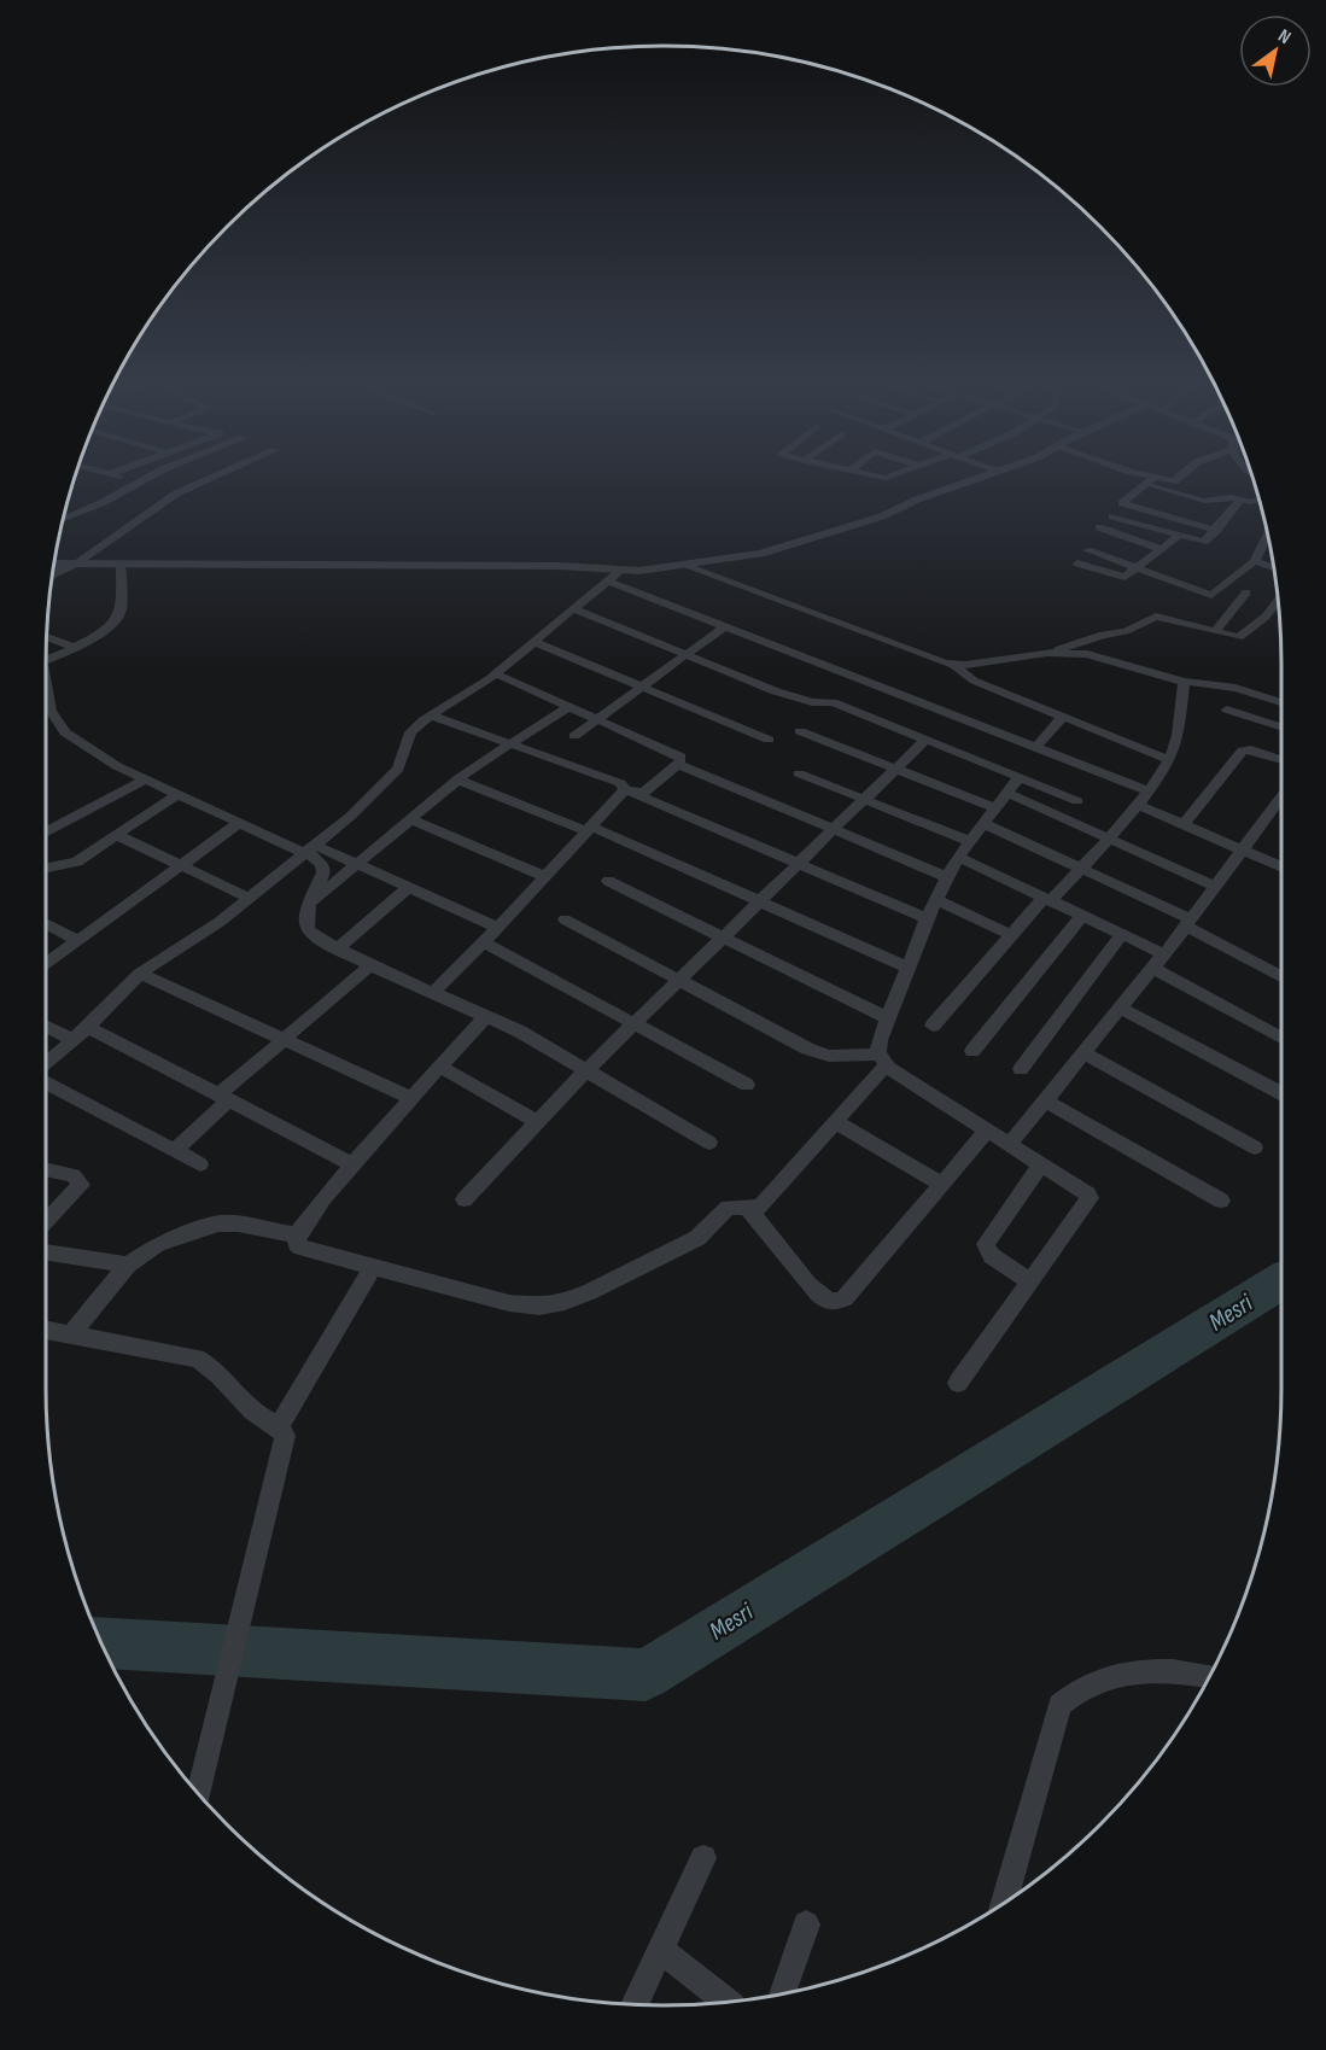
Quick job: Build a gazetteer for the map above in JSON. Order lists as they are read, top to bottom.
{
  "water": ["Mesri"],
  "north": "top right"
}
